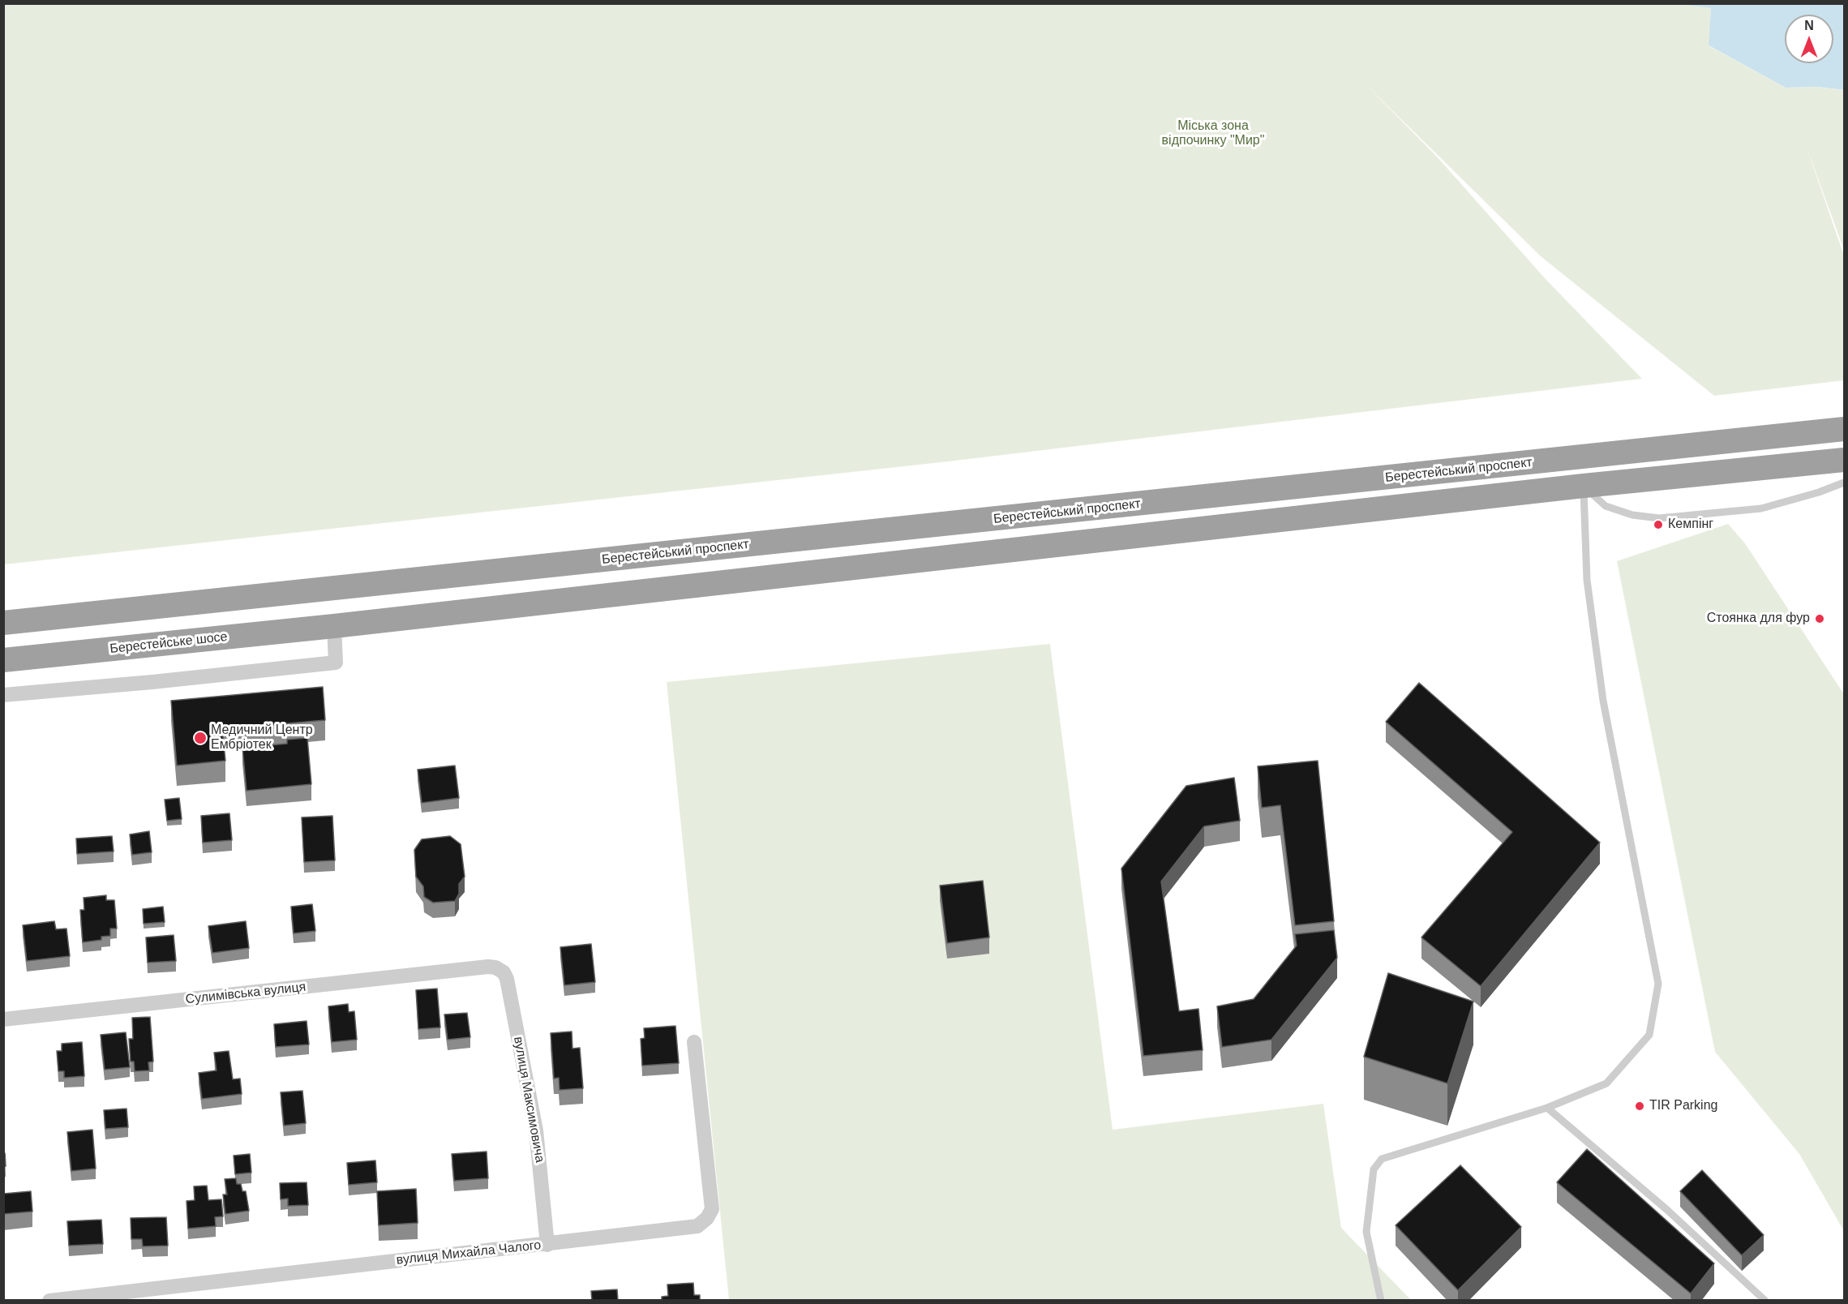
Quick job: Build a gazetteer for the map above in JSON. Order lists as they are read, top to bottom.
{
  "streets": {
    "highway": ["Берестейський проспект", "Берестейське шосе"],
    "street": ["Сулимівська вулиця", "вулиця Максимовича", "вулиця Михайла Чалого"]
  },
  "crossings": [
    ["Сулимівська вулиця", "вулиця Максимовича"],
    ["вулиця Максимовича", "вулиця Михайла Чалого"]
  ],
  "parks": ["Міська зона відпочинку \"Мир\""],
  "places": [
    "Кемпінг",
    "Стоянка для фур",
    "Медичний Центр Ембріотек",
    "TIR Parking"
  ],
  "north": "top"
}
